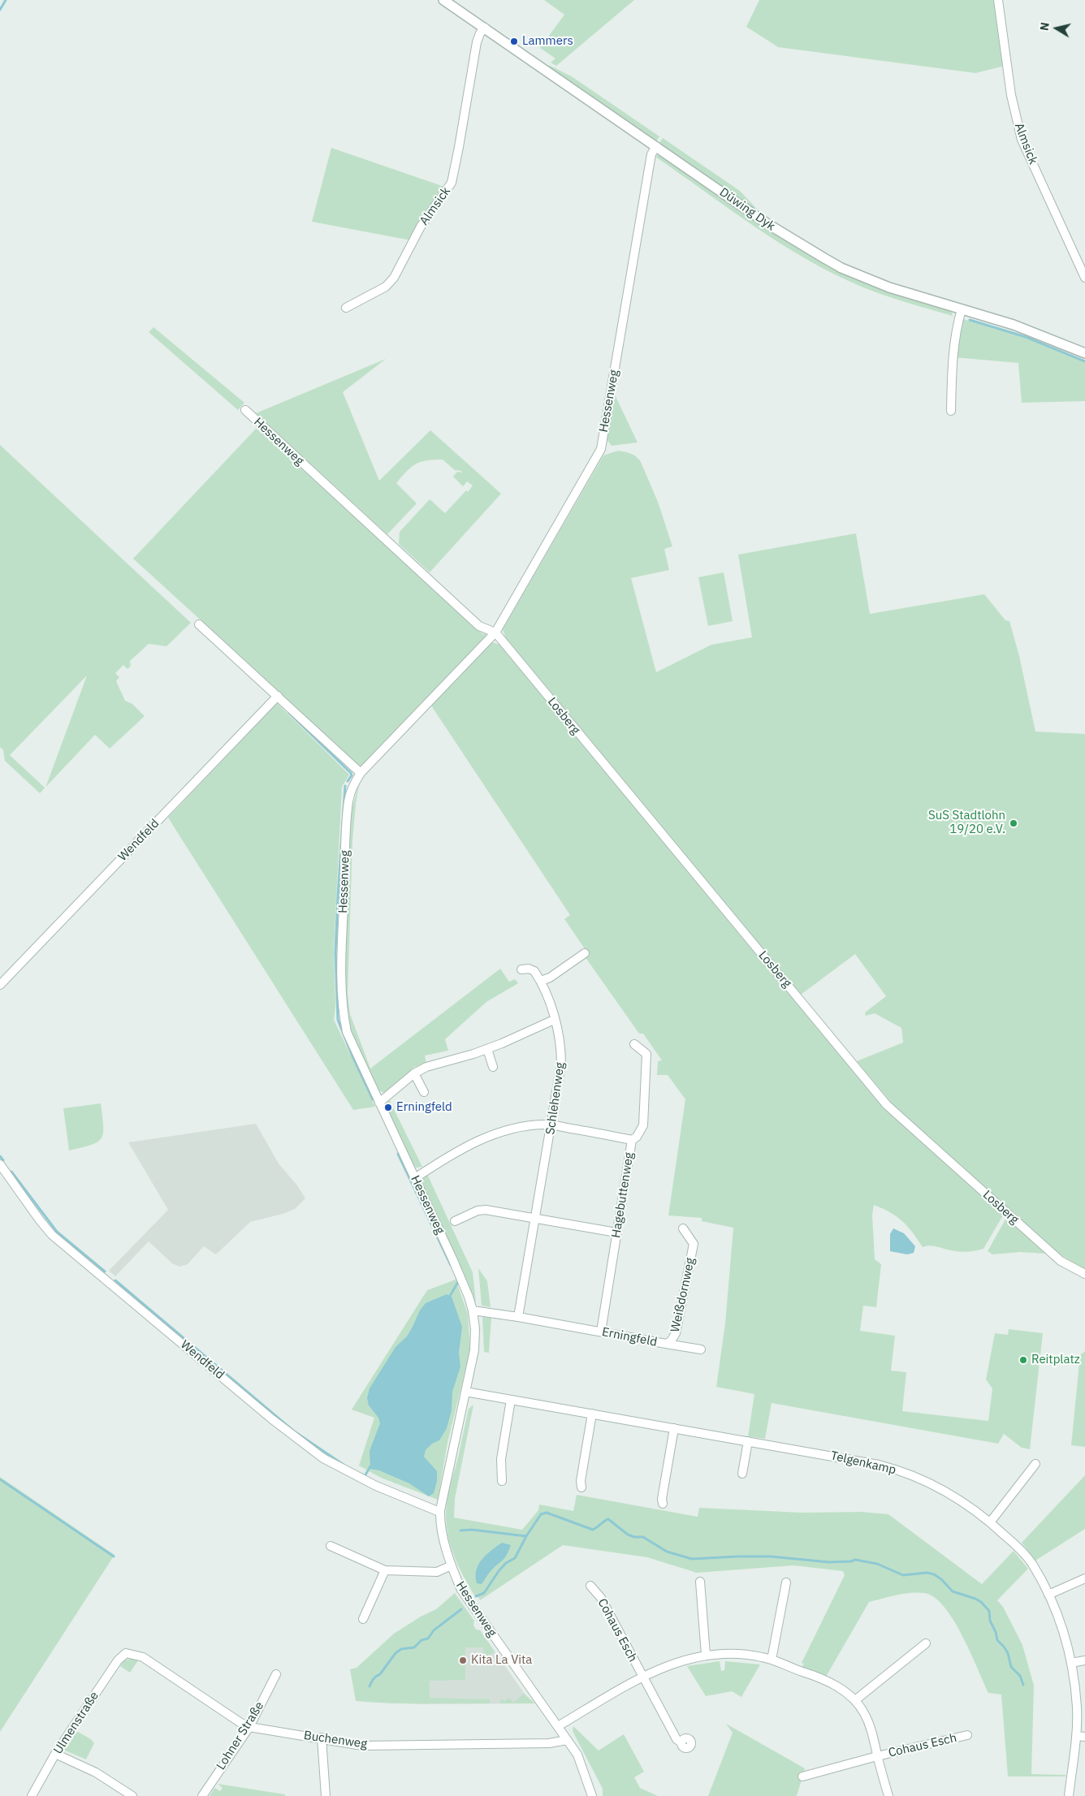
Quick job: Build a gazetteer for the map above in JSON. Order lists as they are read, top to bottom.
{
  "streets": {
    "street": [
      "Almsick",
      "Düwing Dyk",
      "Hessenweg",
      "Losberg",
      "Wendfeld",
      "Schlehenweg",
      "Hagebuttenweg",
      "Weißdornweg",
      "Erningfeld",
      "Telgenkamp",
      "Cohaus Esch",
      "Ulmenstraße",
      "Lohner Straße",
      "Buchenweg"
    ]
  },
  "crossings": [
    ["Almsick", "Düwing Dyk"],
    ["Düwing Dyk", "Hessenweg"],
    ["Hessenweg", "Losberg"],
    ["Hessenweg", "Wendfeld"],
    ["Hessenweg", "Erningfeld"],
    ["Hessenweg", "Telgenkamp"],
    ["Hessenweg", "Cohaus Esch"],
    ["Hessenweg", "Buchenweg"],
    ["Schlehenweg", "Erningfeld"],
    ["Hagebuttenweg", "Erningfeld"],
    ["Weißdornweg", "Erningfeld"],
    ["Ulmenstraße", "Buchenweg"],
    ["Lohner Straße", "Buchenweg"]
  ],
  "places": [
    "Lammers",
    "SuS Stadtlohn 19/20 e.V.",
    "Erningfeld",
    "Reitplatz",
    "Kita La Vita"
  ],
  "north": "left"
}
